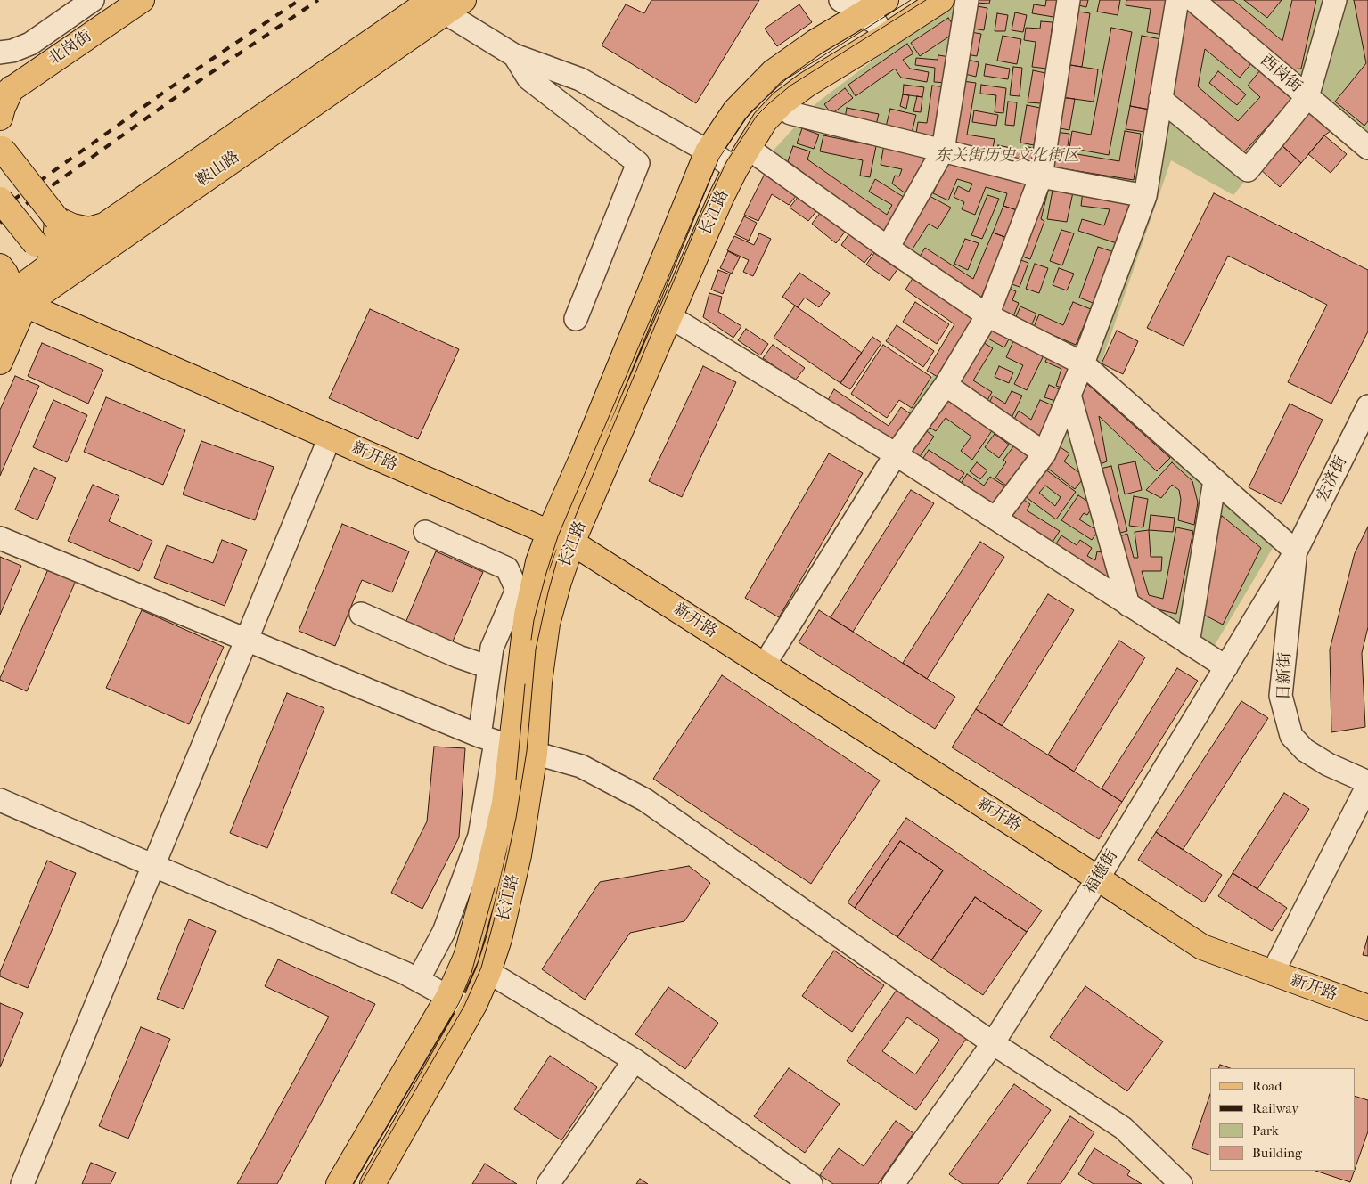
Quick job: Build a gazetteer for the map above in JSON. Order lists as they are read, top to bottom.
{
  "streets": {
    "main road": [
      "北岗街",
      "鞍山路",
      "长江路",
      "新开路"
    ],
    "street": [
      "西岗街",
      "宏济街",
      "日新街",
      "福德街"
    ]
  },
  "crossings": [
    ["鞍山路", "新开路"],
    ["长江路", "新开路"],
    ["新开路", "日新街"],
    ["新开路", "福德街"],
    ["宏济街", "日新街"],
    ["宏济街", "福德街"],
    ["日新街", "福德街"]
  ],
  "parks": ["东关街历史文化街区"],
  "legend": [
    "Road",
    "Railway",
    "Park",
    "Building"
  ]
}
